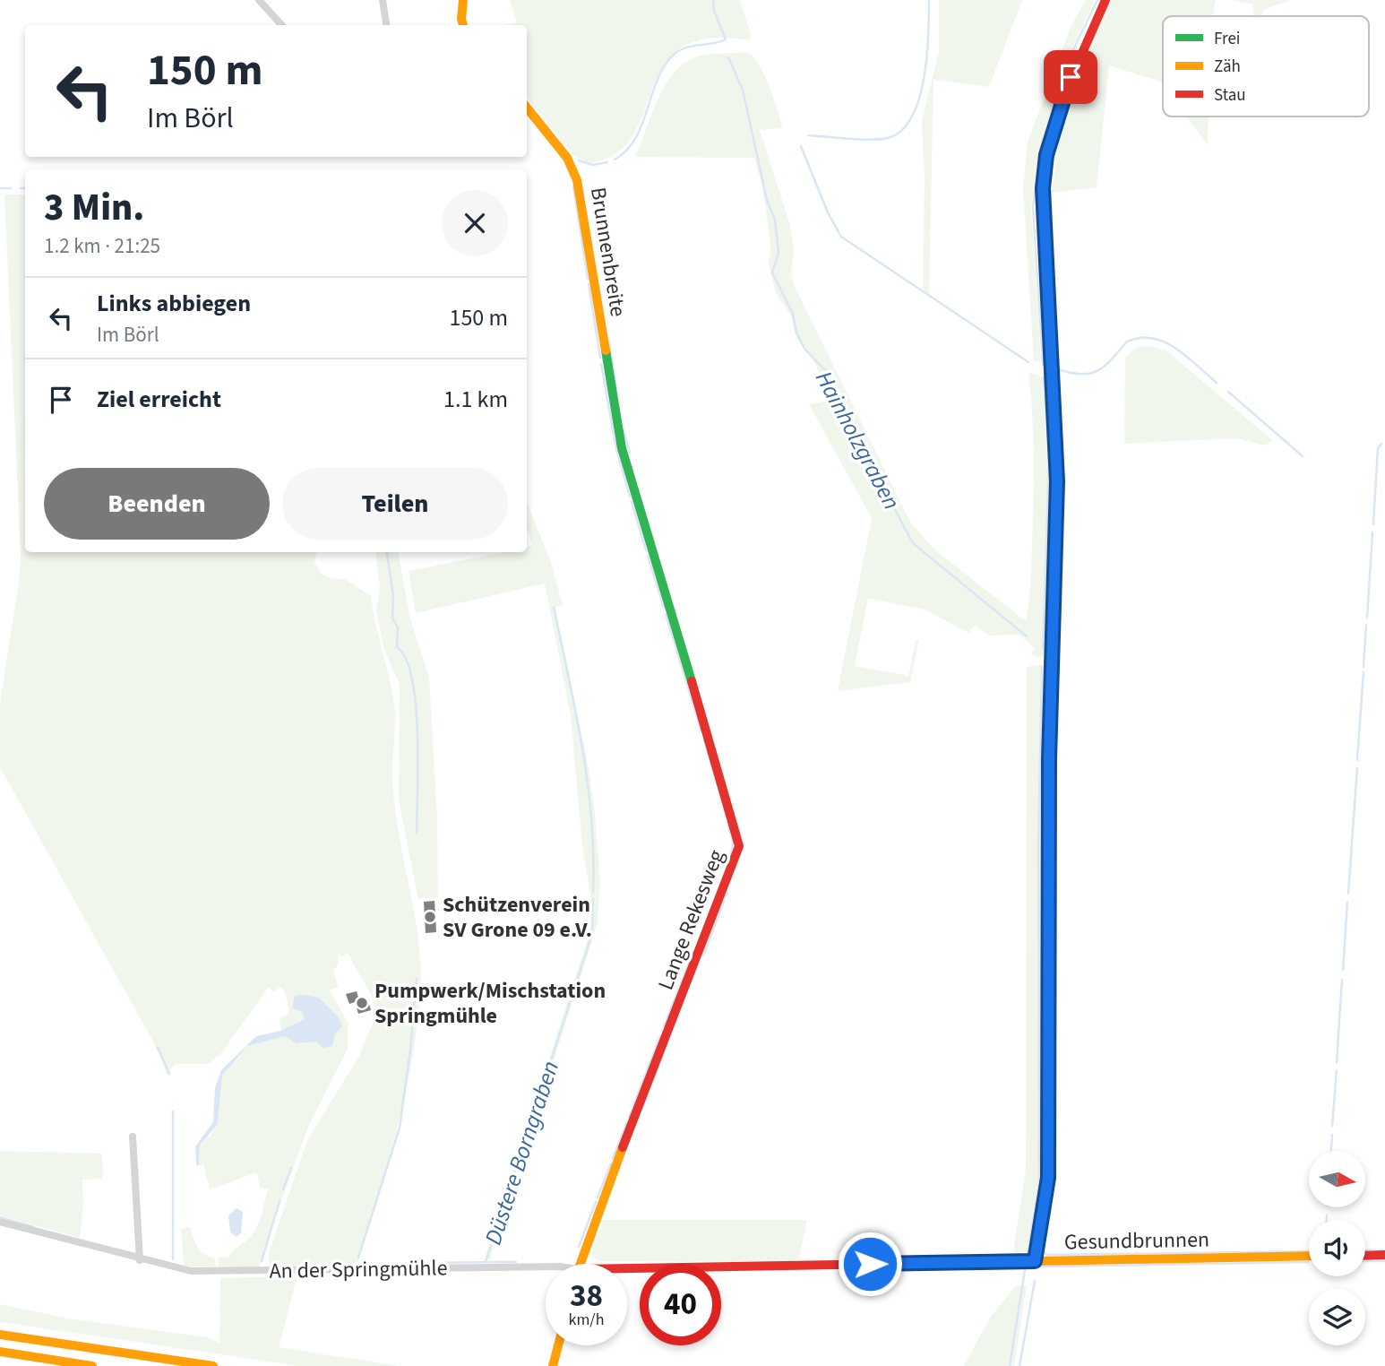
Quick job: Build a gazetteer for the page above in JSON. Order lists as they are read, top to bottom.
{
  "streets": {
    "main road": ["Brunnenbreite", "Lange Rekesweg", "Gesundbrunnen"],
    "street": ["An der Springmühle"]
  },
  "crossings": [
    ["Brunnenbreite", "Lange Rekesweg"]
  ],
  "water": ["Hainholzgraben", "Düstere Borngraben"],
  "places": ["Schützenverein SV Grone 09 e.V.", "Pumpwerk/Mischstation Springmühle"],
  "legend": ["Frei", "Zäh", "Stau"],
  "north": "right",
  "page": {
    "turn": ["150 m", "Im Börl"],
    "heading": ["3 Min.", "1.2 km · 21:25"],
    "list": [
      {
        "name": "Links abbiegen",
        "note": "Im Börl",
        "value": "150 m"
      },
      {
        "name": "Ziel erreicht",
        "value": "1.1 km"
      }
    ],
    "buttons": ["Beenden", "Teilen"],
    "speed": "38 km/h",
    "limit": "40"
  }
}
